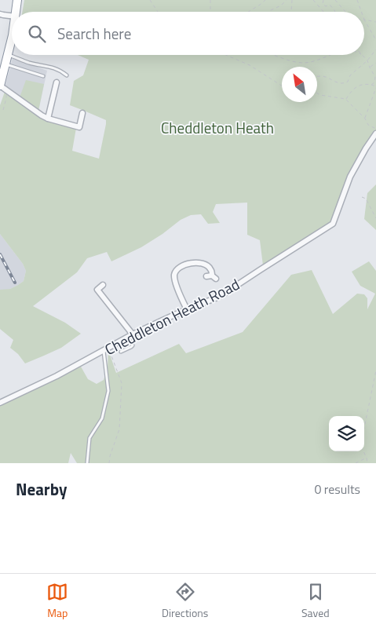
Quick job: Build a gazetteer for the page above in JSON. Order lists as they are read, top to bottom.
{
  "streets": {
    "street": ["Cheddleton Heath Road"]
  },
  "parks": ["Cheddleton Heath"],
  "north": "top left",
  "page": {
    "search": "Search here",
    "heading": ["Nearby", "0 results"],
    "nav": ["Map", "Directions", "Saved"]
  }
}
